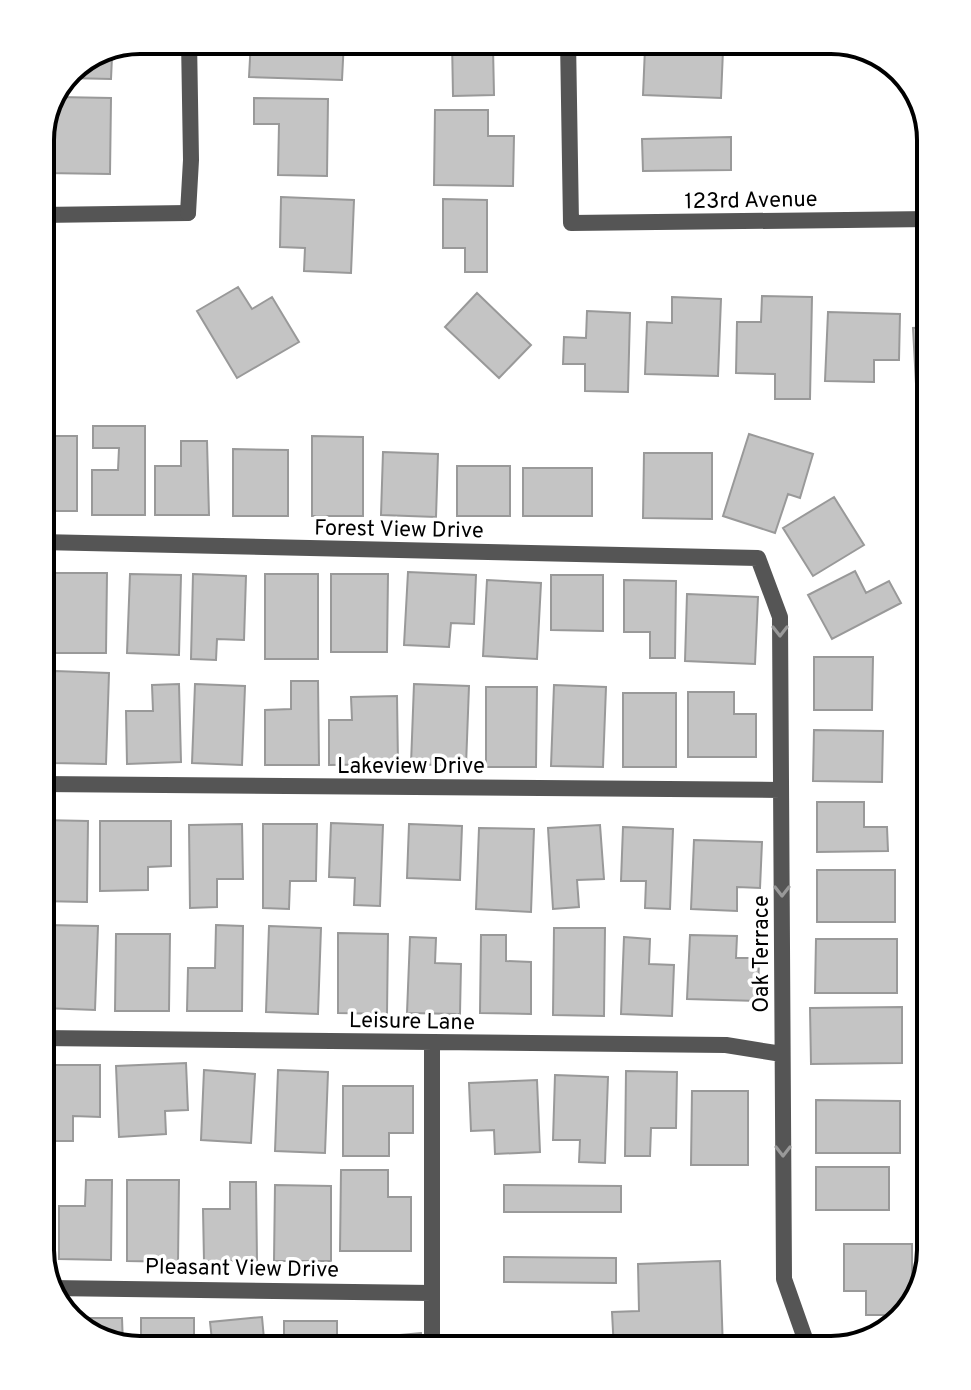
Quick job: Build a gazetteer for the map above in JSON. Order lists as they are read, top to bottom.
{
  "streets": {
    "street": [
      "123rd Avenue",
      "Forest View Drive",
      "Lakeview Drive",
      "Oak Terrace",
      "Leisure Lane",
      "Pleasant View Drive"
    ]
  },
  "crossings": [
    ["Forest View Drive", "Oak Terrace"],
    ["Lakeview Drive", "Oak Terrace"],
    ["Oak Terrace", "Leisure Lane"]
  ],
  "one_way": ["Oak Terrace"]
}
